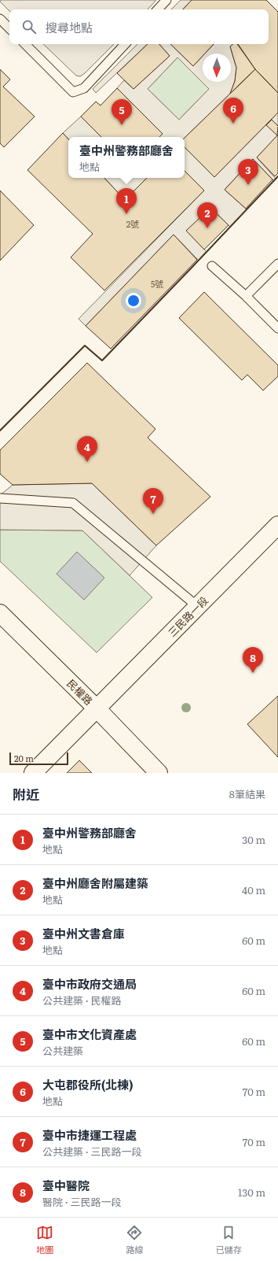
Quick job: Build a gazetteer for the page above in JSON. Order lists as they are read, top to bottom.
{
  "streets": {
    "main road": ["三民路一段", "民權路"]
  },
  "crossings": [
    ["三民路一段", "民權路"]
  ],
  "house_numbers": ["2號", "5號"],
  "scale_bar": "20 m",
  "north": "bottom",
  "page": {
    "search": "搜尋地點",
    "pins": [
      "6",
      "5",
      "3",
      "1",
      "2",
      "4",
      "7",
      "8"
    ],
    "popup": ["臺中州警務部廳舍", "地點"],
    "scale": "20 m",
    "heading": ["附近", "8筆結果"],
    "list": [
      {
        "mark": "1",
        "name": "臺中州警務部廳舍",
        "note": "地點",
        "value": "30 m"
      },
      {
        "mark": "2",
        "name": "臺中州廳舍附屬建築",
        "note": "地點",
        "value": "40 m"
      },
      {
        "mark": "3",
        "name": "臺中州文書倉庫",
        "note": "地點",
        "value": "60 m"
      },
      {
        "mark": "4",
        "name": "臺中市政府交通局",
        "note": "公共建築 · 民權路",
        "value": "60 m"
      },
      {
        "mark": "5",
        "name": "臺中市文化資產處",
        "note": "公共建築",
        "value": "60 m"
      },
      {
        "mark": "6",
        "name": "大屯郡役所(北棟)",
        "note": "地點",
        "value": "70 m"
      },
      {
        "mark": "7",
        "name": "臺中市捷運工程處",
        "note": "公共建築 · 三民路一段",
        "value": "70 m"
      },
      {
        "mark": "8",
        "name": "臺中醫院",
        "note": "醫院 · 三民路一段",
        "value": "130 m"
      }
    ],
    "nav": ["地圖", "路線", "已儲存"]
  }
}
